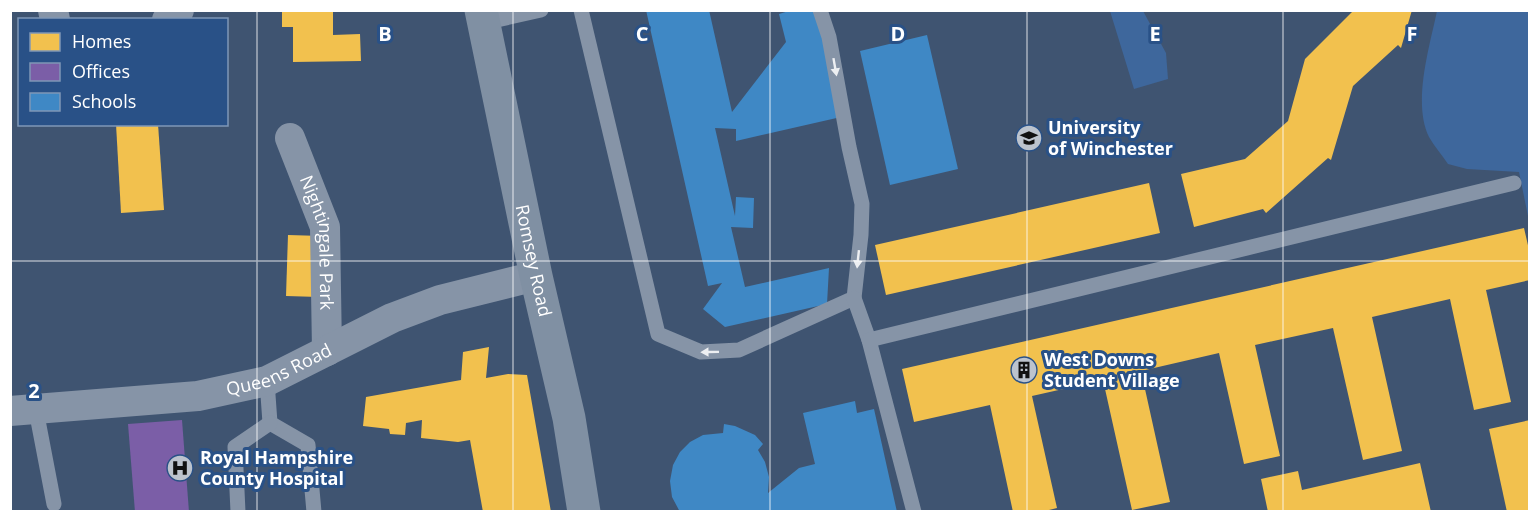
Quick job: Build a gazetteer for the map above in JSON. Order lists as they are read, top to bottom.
{
  "streets": {
    "main road": ["Romsey Road"],
    "street": ["Nightingale Park", "Queens Road"]
  },
  "crossings": [
    ["Nightingale Park", "Queens Road"],
    ["Romsey Road", "Queens Road"]
  ],
  "places": {
    "school or university": ["University of Winchester"],
    "building": ["West Downs Student Village"],
    "hospital": ["Royal Hampshire County Hospital"]
  },
  "legend": ["Homes", "Offices", "Schools"],
  "grid": {
    "columns": [
      "B",
      "C",
      "D",
      "E",
      "F"
    ],
    "rows": ["2"]
  }
}
